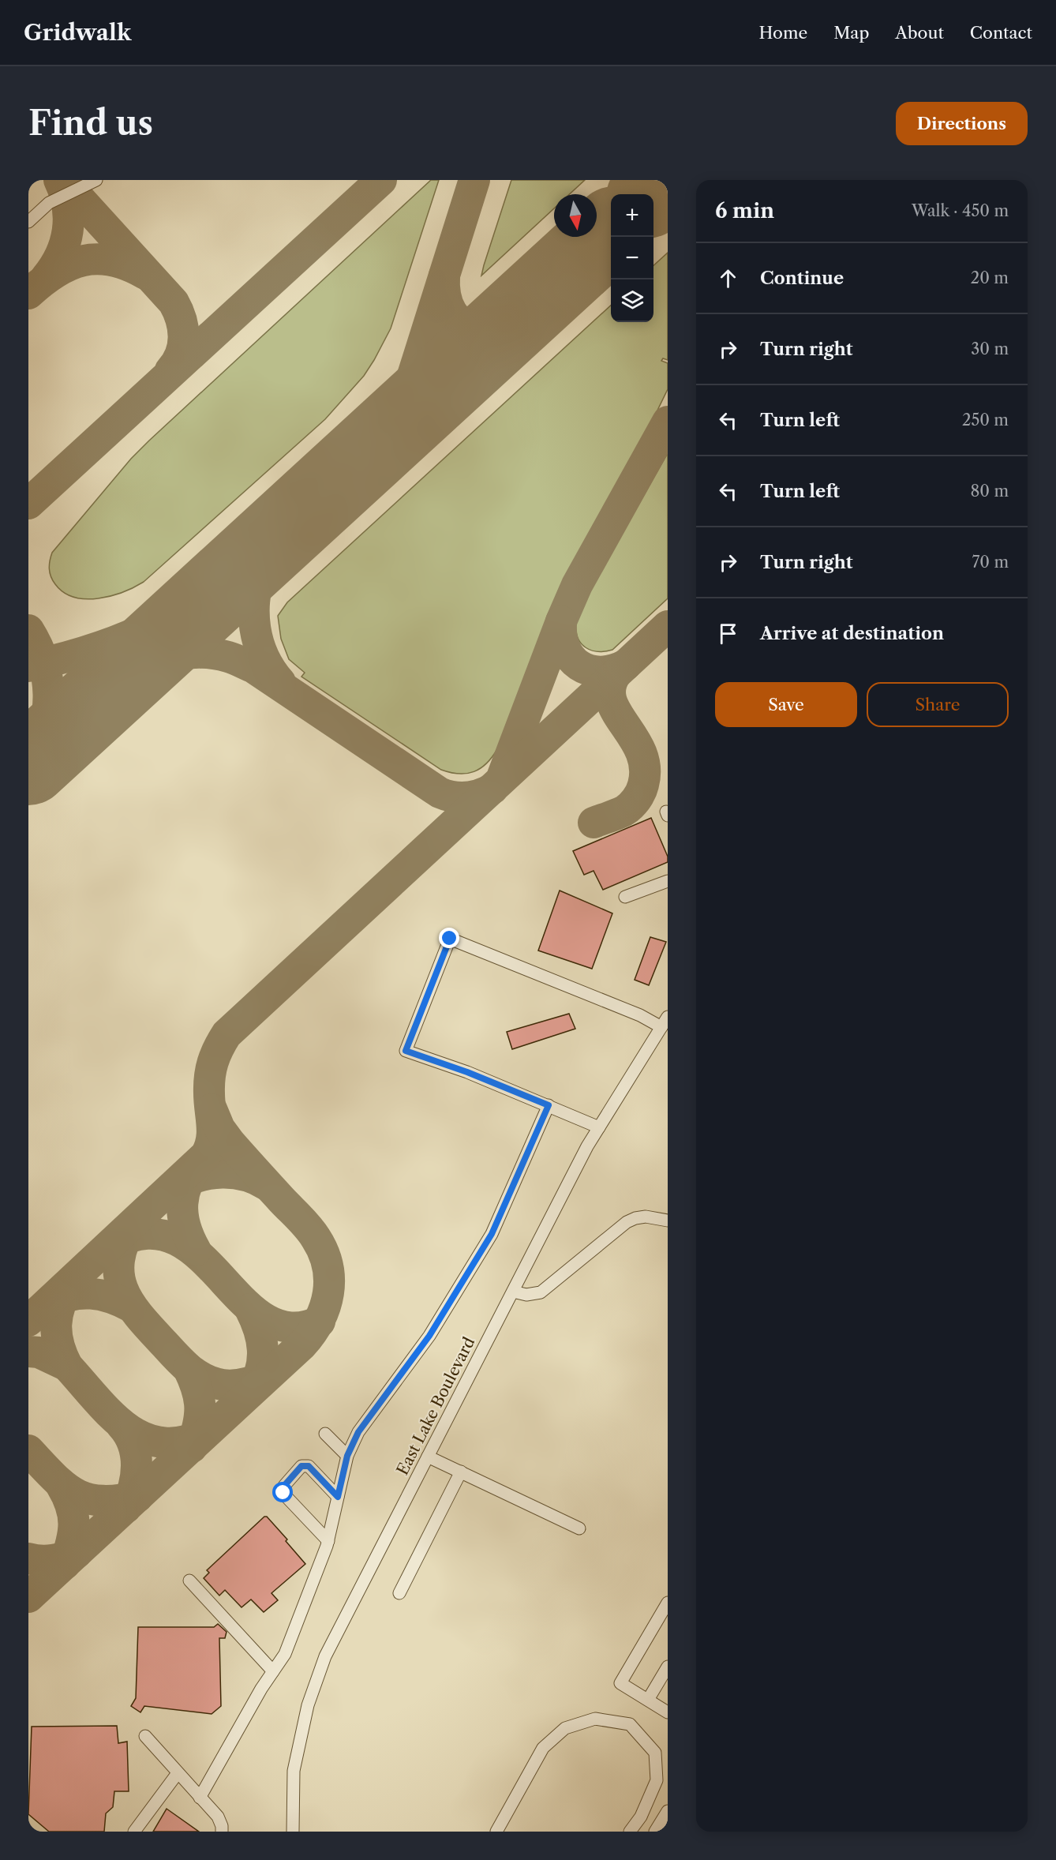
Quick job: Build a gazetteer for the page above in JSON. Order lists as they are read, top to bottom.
{
  "streets": {
    "street": ["East Lake Boulevard"]
  },
  "north": "bottom",
  "page": {
    "header": "Gridwalk",
    "nav": [
      "Home",
      "Map",
      "About",
      "Contact"
    ],
    "buttons": [
      "Directions",
      ["Save", "Share"]
    ],
    "title": "Find us",
    "heading": ["6 min", "Walk · 450 m"],
    "map_buttons": ["+", "−"],
    "list": [
      ["Continue", "20 m"],
      ["Turn right", "30 m"],
      ["Turn left", "250 m"],
      ["Turn left", "80 m"],
      ["Turn right", "70 m"],
      "Arrive at destination"
    ]
  }
}
